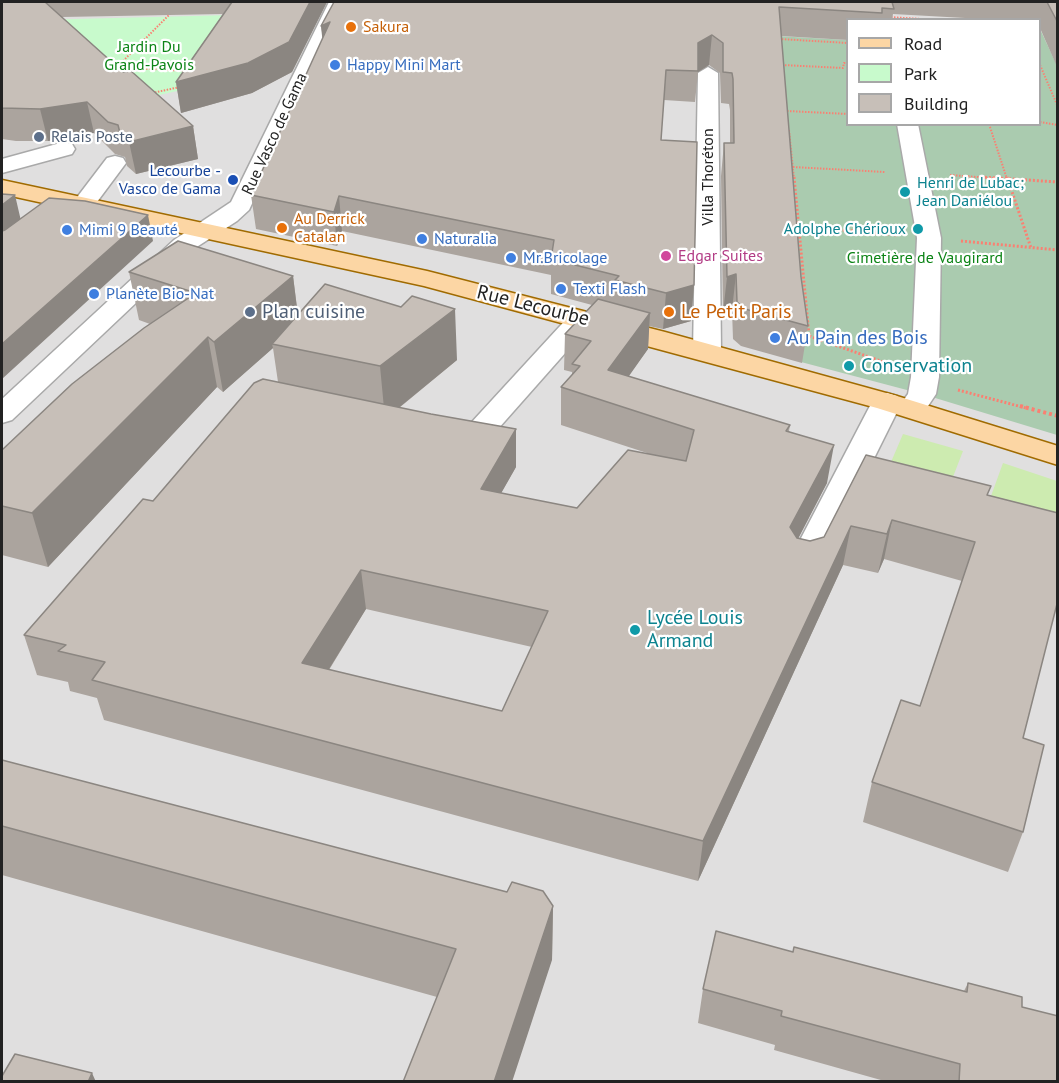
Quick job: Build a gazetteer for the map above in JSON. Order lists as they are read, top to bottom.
{
  "streets": {
    "main road": ["Rue Lecourbe"],
    "street": ["Rue Vasco de Gama", "Villa Thoréton"]
  },
  "crossings": [
    ["Rue Vasco de Gama", "Rue Lecourbe"],
    ["Villa Thoréton", "Rue Lecourbe"]
  ],
  "parks": ["Jardin Du Grand-Pavois", "Cimetière de Vaugirard"],
  "places": [
    "Sakura",
    "Happy Mini Mart",
    "Relais Poste",
    "Lecourbe - Vasco de Gama",
    "Henri de Lubac; Jean Daniélou",
    "Au Derrick Catalan",
    "Adolphe Chérioux",
    "Mimi 9 Beauté",
    "Naturalia",
    "Edgar Suites",
    "Mr.Bricolage",
    "Texti Flash",
    "Planète Bio-Nat",
    "Plan cuisine",
    "Le Petit Paris",
    "Au Pain des Bois",
    "Conservation",
    "Lycée Louis Armand"
  ],
  "legend": ["Road", "Park", "Building"]
}
